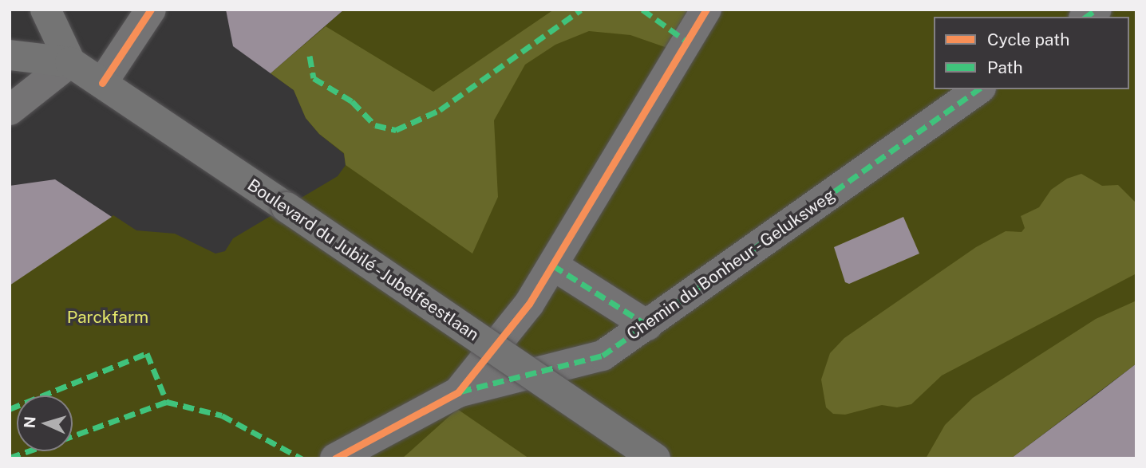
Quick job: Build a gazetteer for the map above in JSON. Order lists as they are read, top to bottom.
{
  "streets": {
    "main road": ["Boulevard du Jubilé - Jubelfeestlaan"],
    "street": ["Chemin du Bonheur - Geluksweg"]
  },
  "parks": ["Parckfarm"],
  "legend": ["Cycle path", "Path"],
  "north": "left"
}
